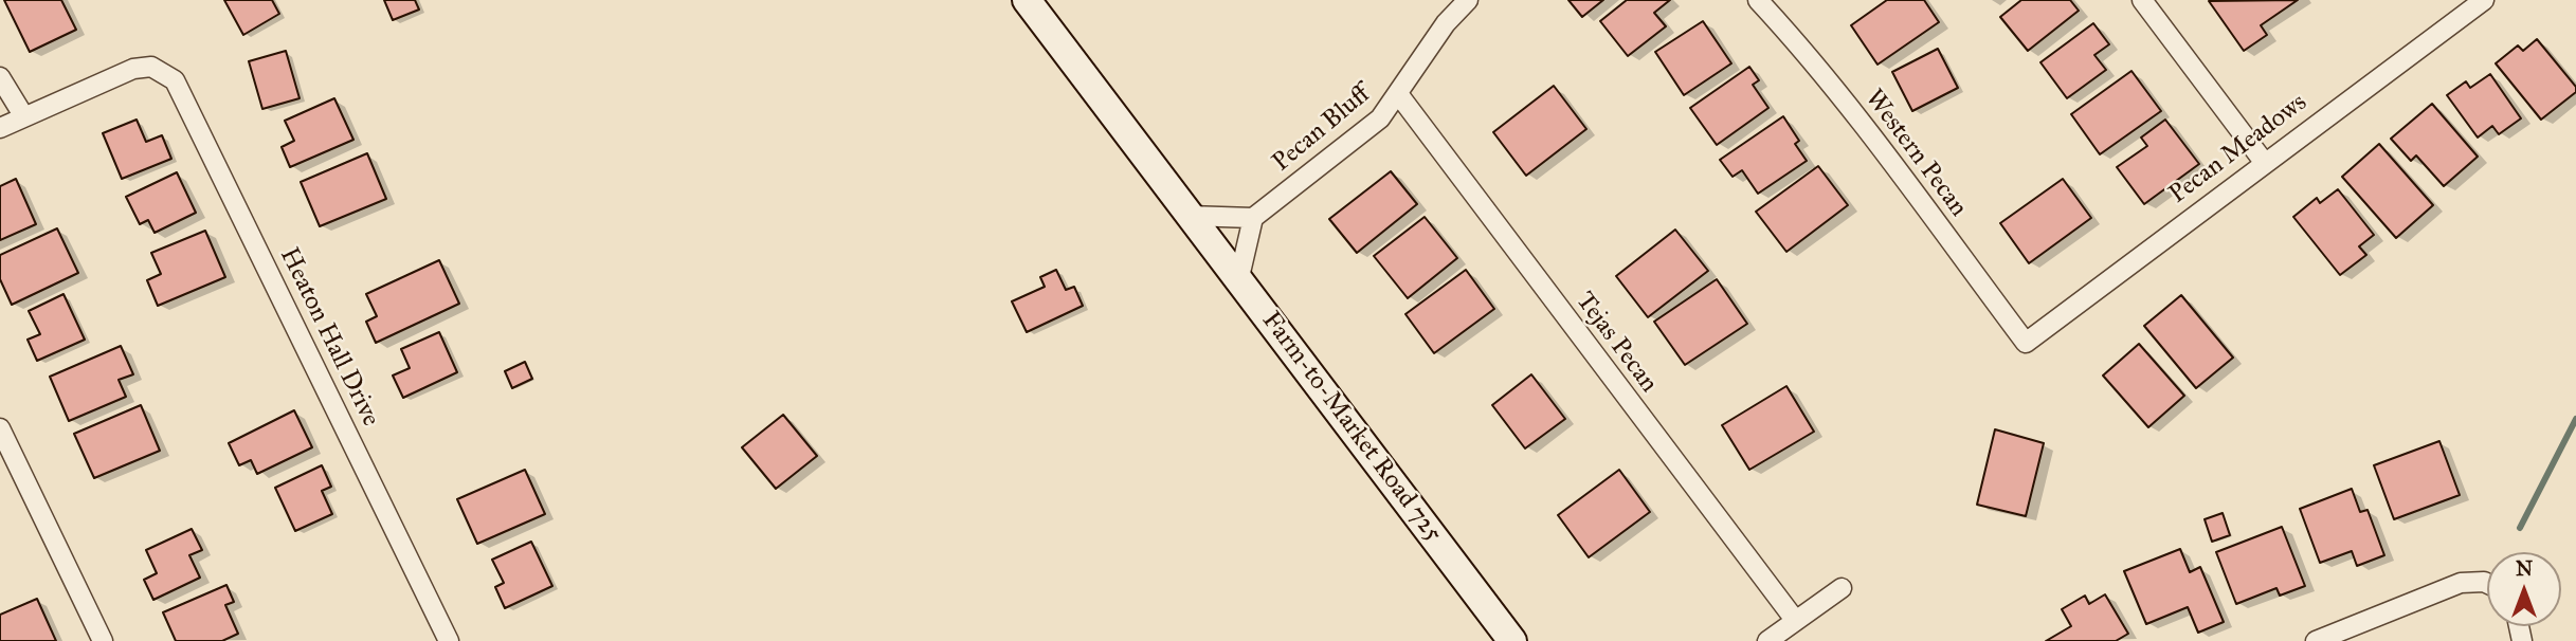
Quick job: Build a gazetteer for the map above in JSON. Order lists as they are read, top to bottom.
{
  "streets": {
    "street": [
      "Pecan Bluff",
      "Pecan Meadows",
      "Western Pecan",
      "Heaton Hall Drive",
      "Tejas Pecan",
      "Farm-to-Market Road 725"
    ]
  },
  "crossings": [
    ["Pecan Bluff", "Tejas Pecan"],
    ["Pecan Meadows", "Western Pecan"]
  ],
  "north": "top"
}
